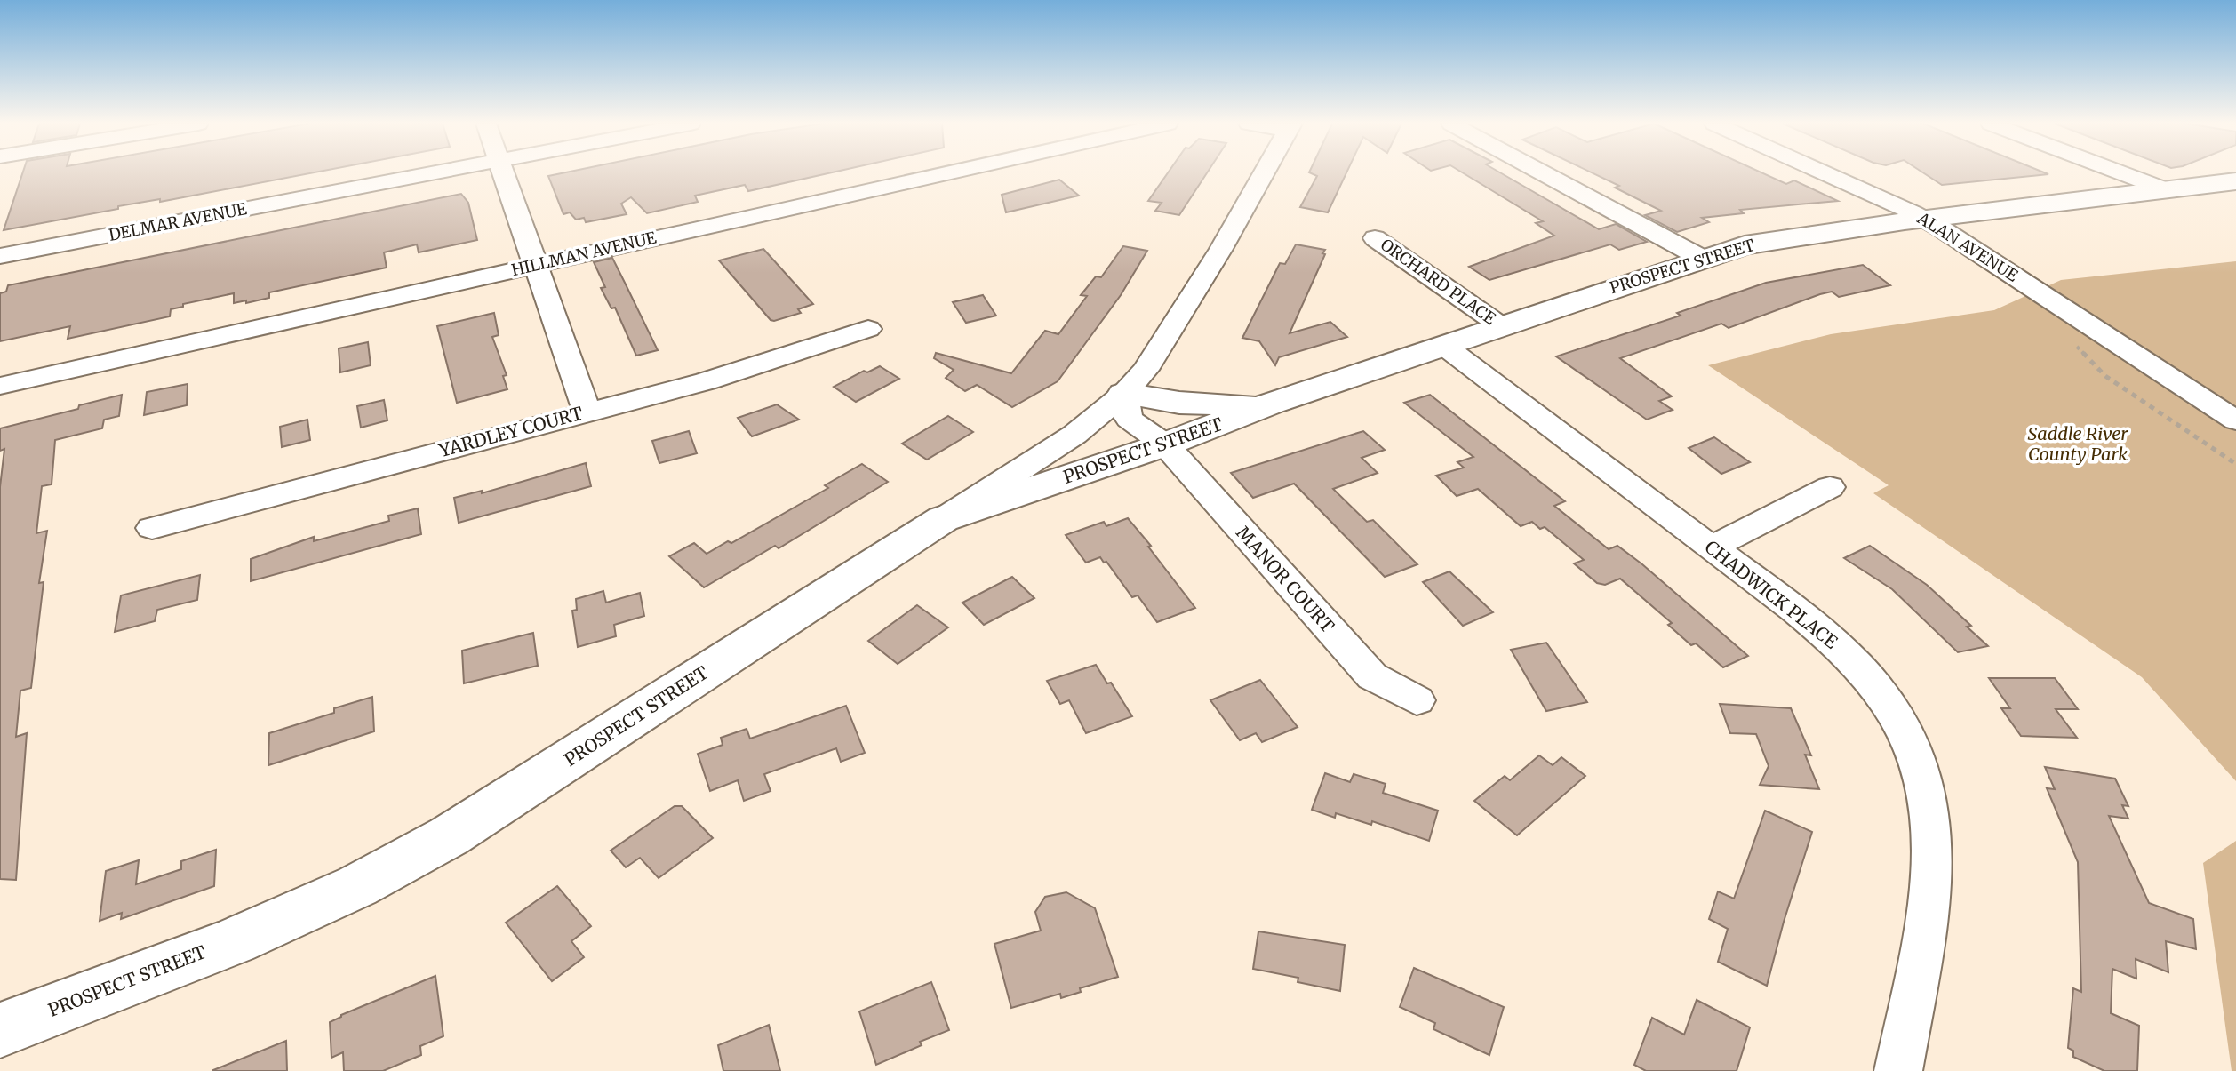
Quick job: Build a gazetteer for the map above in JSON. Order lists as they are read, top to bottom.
{
  "streets": {
    "main road": ["PROSPECT STREET"],
    "street": [
      "DELMAR AVENUE",
      "ALAN AVENUE",
      "HILLMAN AVENUE",
      "ORCHARD PLACE",
      "YARDLEY COURT",
      "MANOR COURT",
      "CHADWICK PLACE"
    ]
  },
  "crossings": [
    ["ALAN AVENUE", "PROSPECT STREET"],
    ["PROSPECT STREET", "ORCHARD PLACE"],
    ["PROSPECT STREET", "MANOR COURT"],
    ["PROSPECT STREET", "CHADWICK PLACE"]
  ],
  "parks": ["Saddle River County Park"]
}
